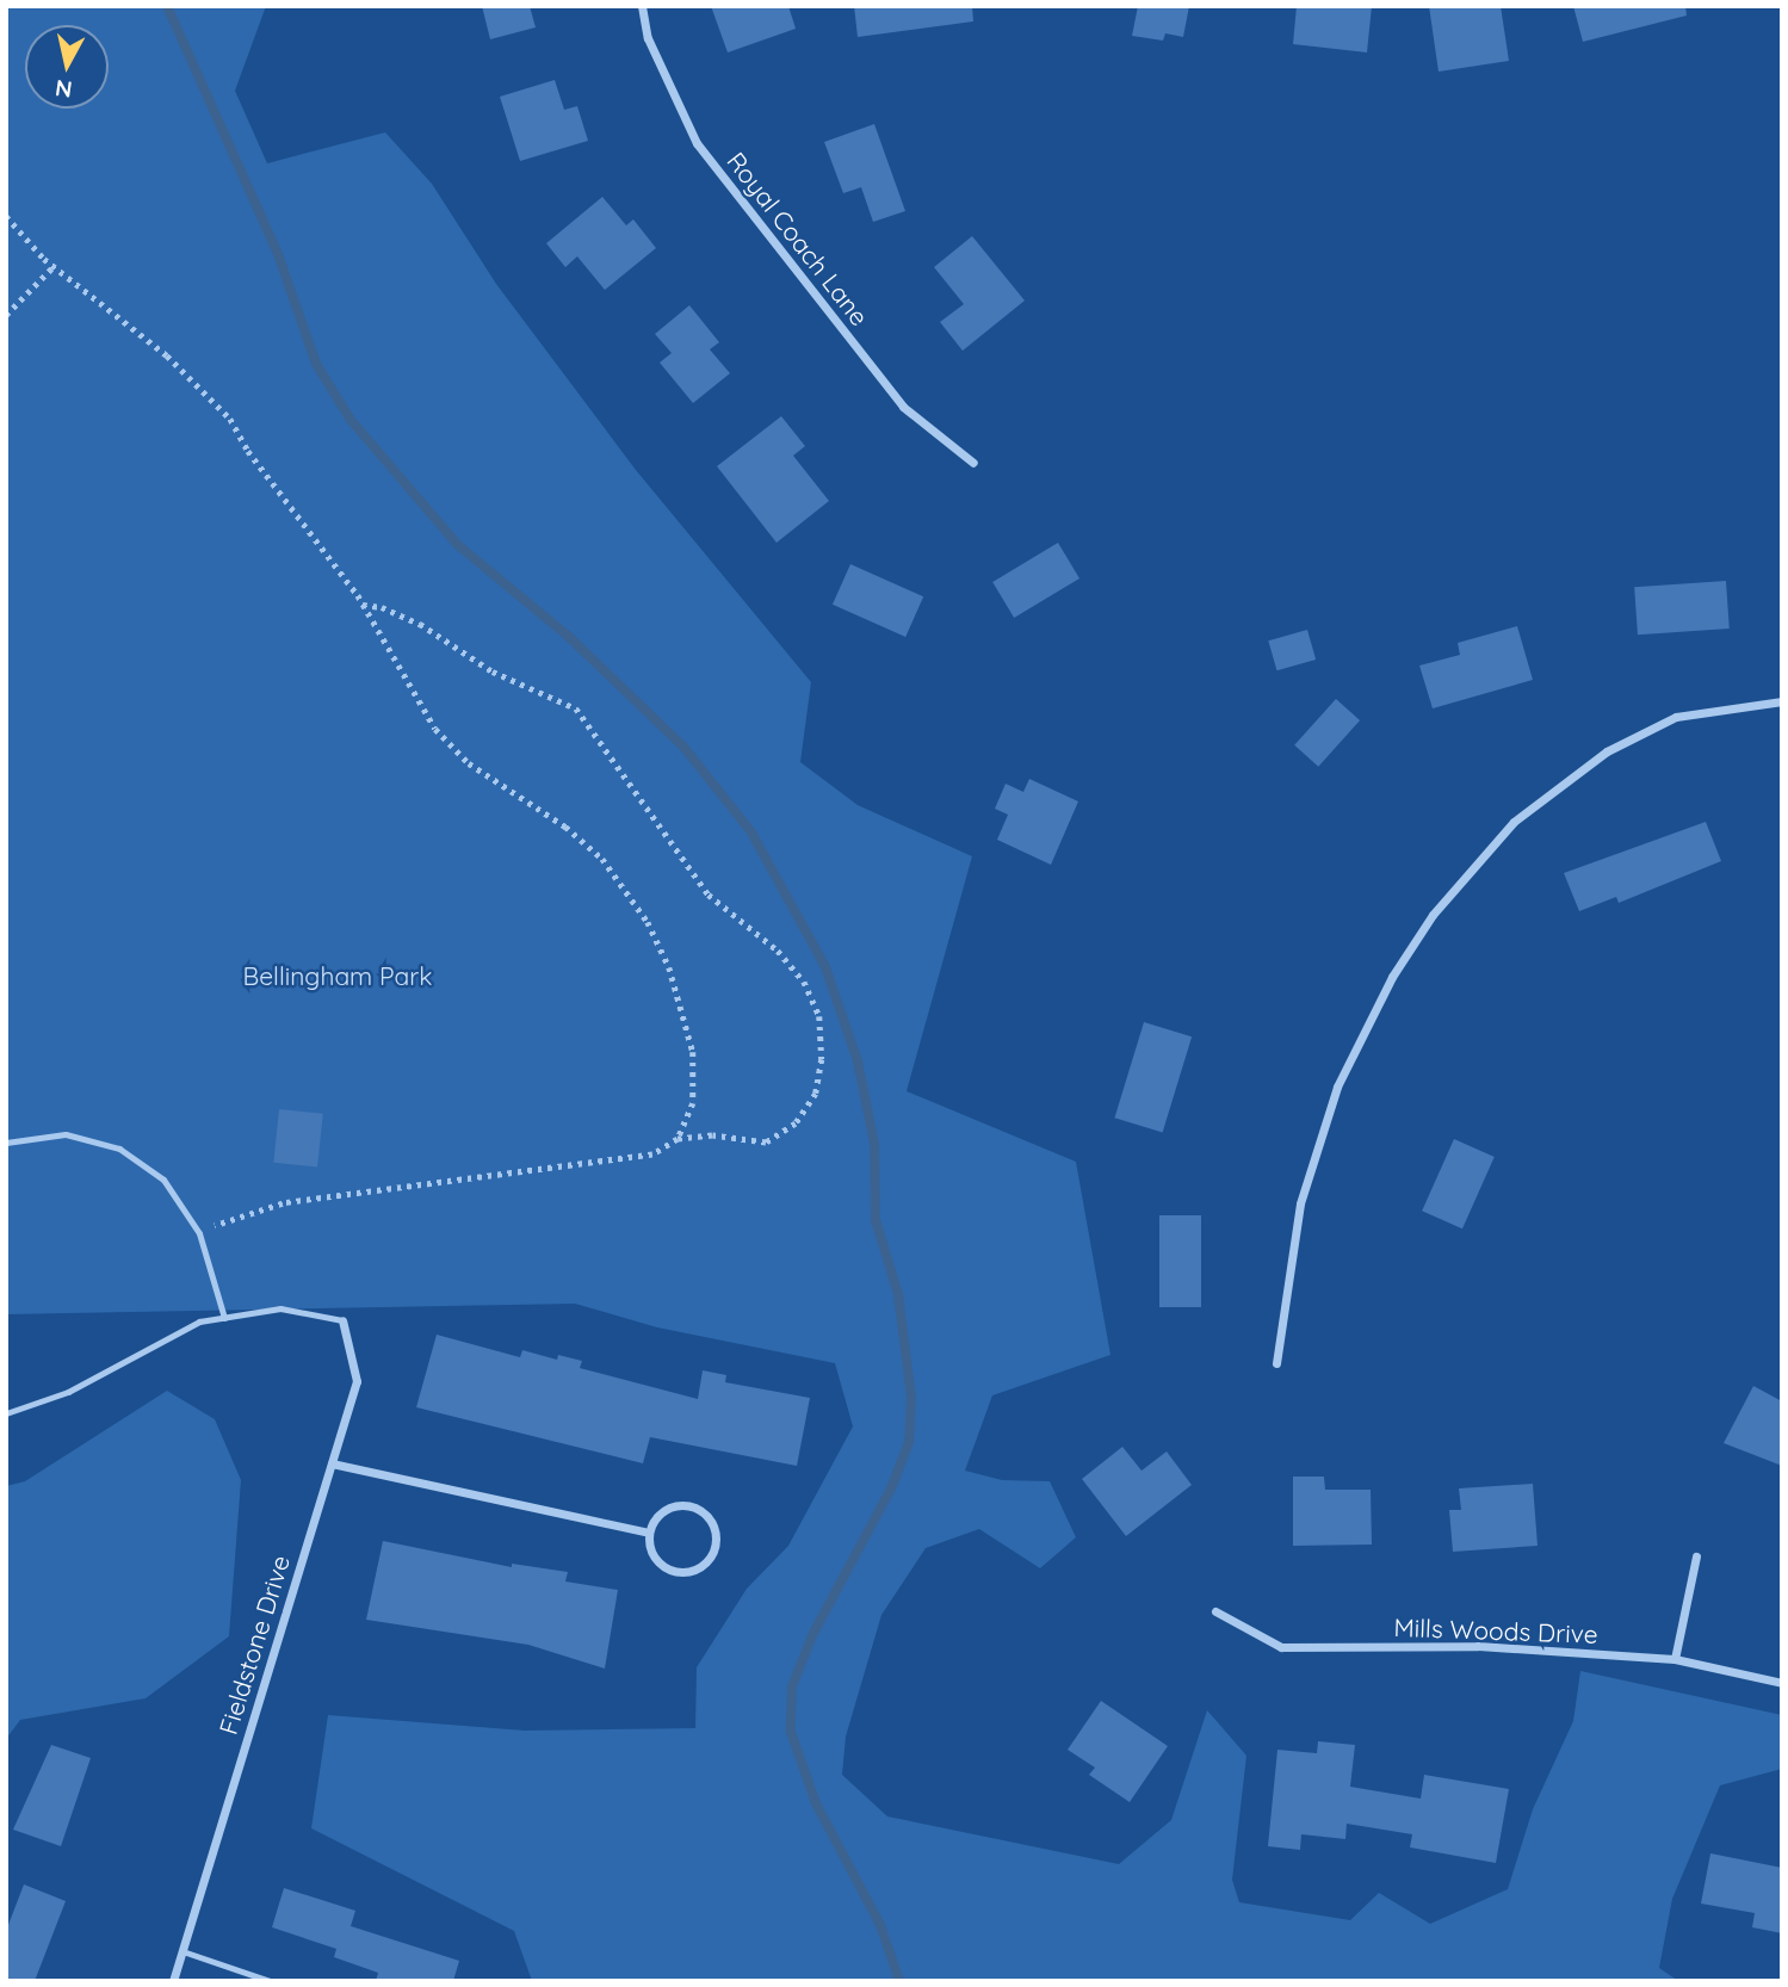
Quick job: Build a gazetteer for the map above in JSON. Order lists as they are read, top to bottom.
{
  "streets": {
    "street": ["Royal Coach Lane", "Mills Woods Drive", "Fieldstone Drive"]
  },
  "parks": ["Bellingham Park"],
  "north": "bottom"
}
